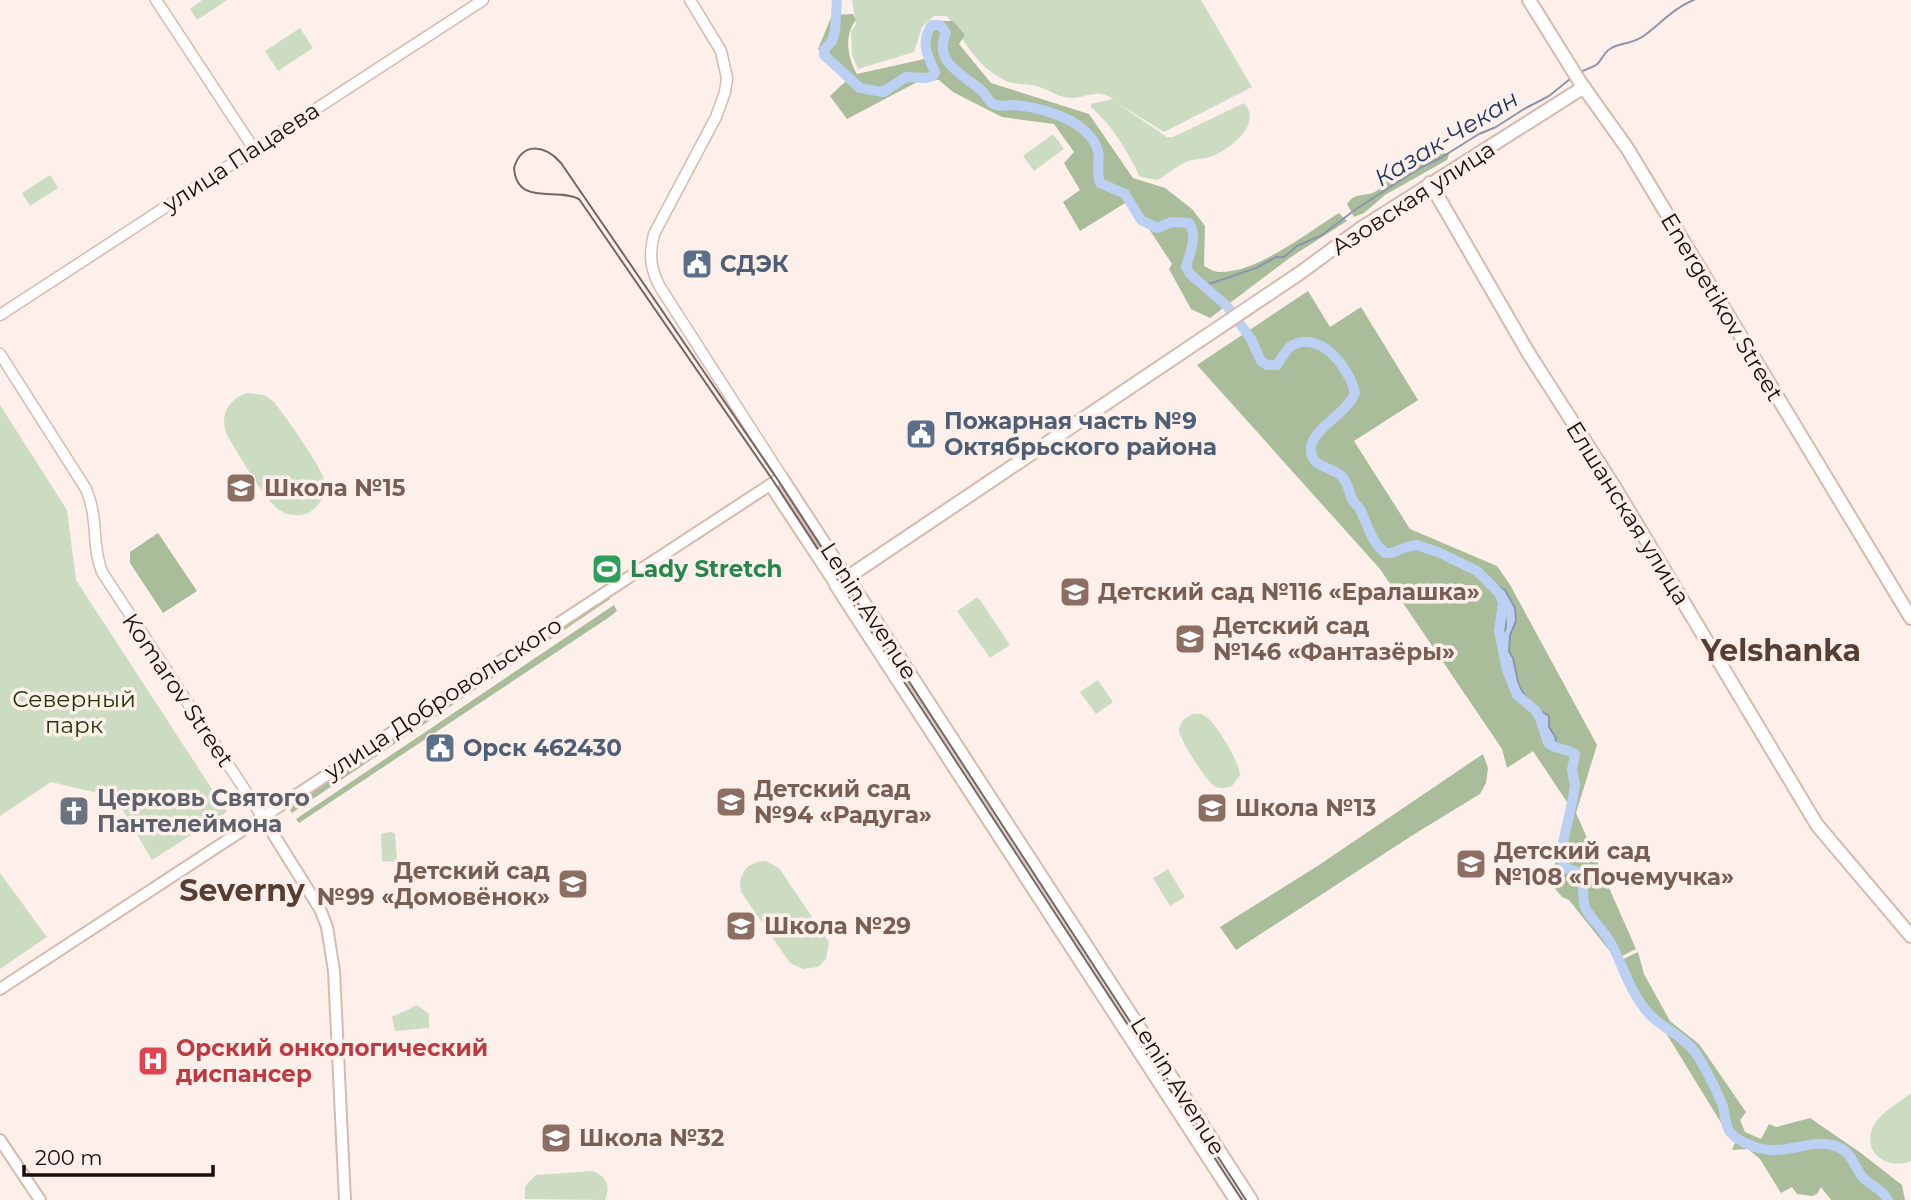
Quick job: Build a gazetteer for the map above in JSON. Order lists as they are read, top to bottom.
{
  "streets": {
    "main road": [
      "Азовская улица",
      "Energetikov Street",
      "Елшанская улица",
      "Lenin Avenue",
      "Komarov Street",
      "улица Добровольского"
    ],
    "street": ["улица Пацаева"]
  },
  "crossings": [
    ["Азовская улица", "Energetikov Street"],
    ["Азовская улица", "Елшанская улица"],
    ["Азовская улица", "Lenin Avenue"],
    ["Lenin Avenue", "улица Добровольского"],
    ["Komarov Street", "улица Добровольского"]
  ],
  "districts": ["Yelshanka", "Severny"],
  "water": ["Казак-Чекан"],
  "parks": ["Северный парк"],
  "places": {
    "public building": ["СДЭК", "Пожарная часть №9 Октябрьского района", "Орск 462430"],
    "school or university": [
      "Школа №15",
      "Детский сад №116 «Ералашка»",
      "Детский сад №146 «Фантазёры»",
      "Детский сад №94 «Радуга»",
      "Школа №13",
      "Детский сад №108 «Почемучка»",
      "Детский сад №99 «Домовёнок»",
      "Школа №29",
      "Школа №32"
    ],
    "sports": ["Lady Stretch"],
    "church": ["Церковь Святого Пантелеймона"],
    "hospital": ["Орский онкологический диспансер"]
  },
  "scale_bar": "200 m"
}
